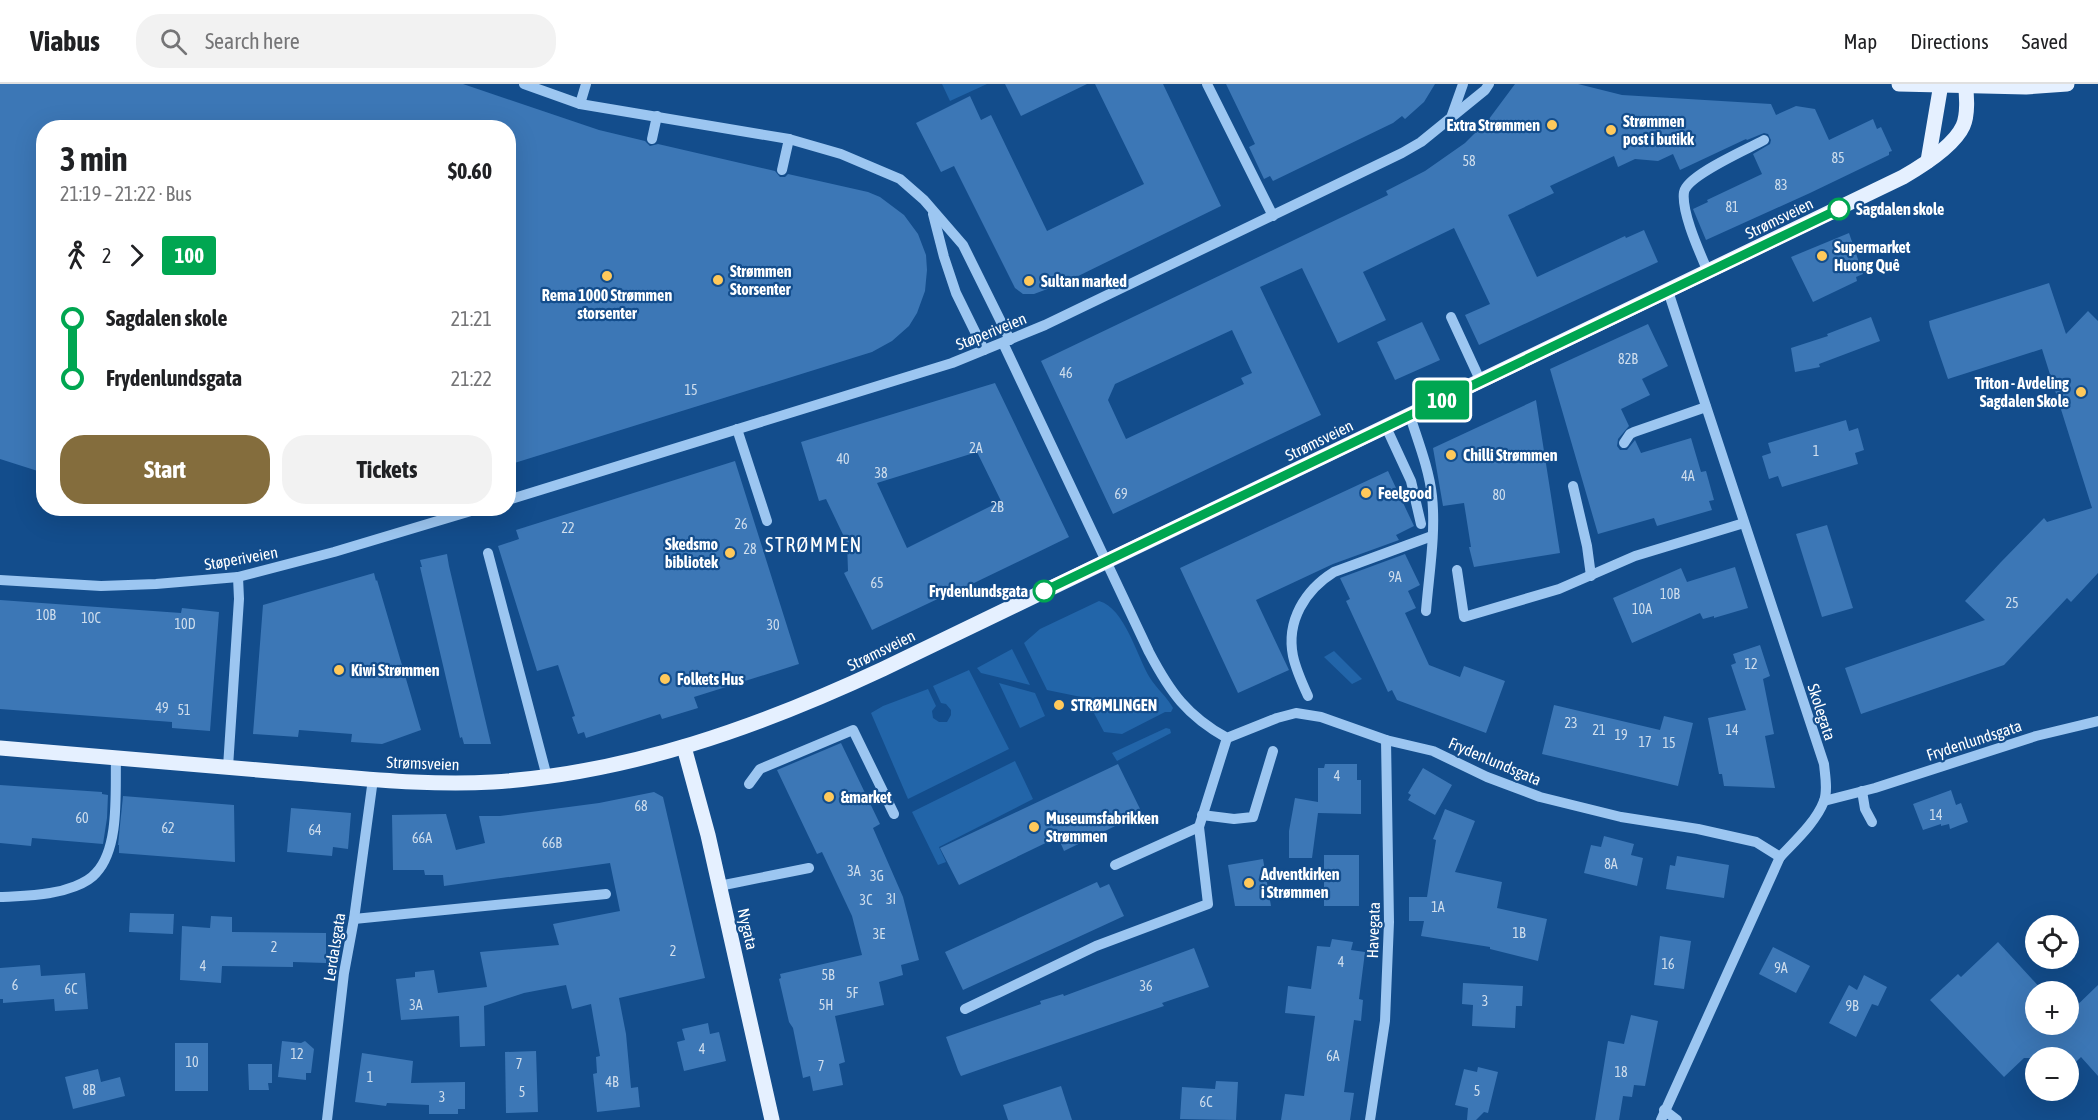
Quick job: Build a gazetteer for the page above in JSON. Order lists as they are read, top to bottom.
{
  "streets": {
    "main road": ["Strømsveien", "Nygata"],
    "street": [
      "Støperiveien",
      "Skolegata",
      "Frydenlundsgata",
      "Havegata",
      "Lerdalsgata"
    ]
  },
  "crossings": [
    ["Strømsveien", "Skolegata"],
    ["Strømsveien", "Nygata"],
    ["Strømsveien", "Lerdalsgata"],
    ["Skolegata", "Frydenlundsgata"],
    ["Frydenlundsgata", "Havegata"]
  ],
  "districts": ["STRØMMEN"],
  "places": [
    "Extra Strømmen",
    "Strømmen post i butikk",
    "Sagdalen skole",
    "Supermarket Huong Quê",
    "Rema 1000 Strømmen storsenter",
    "Strømmen Storsenter",
    "Sultan marked",
    "Triton - Avdeling Sagdalen Skole",
    "Chilli Strømmen",
    "Feelgood",
    "Skedsmo bibliotek",
    "Frydenlundsgata",
    "Kiwi Strømmen",
    "Folkets Hus",
    "STRØMLINGEN",
    "&market",
    "Museumsfabrikken Strømmen",
    "Adventkirken i Strømmen"
  ],
  "lines": ["bus line 100"],
  "house_numbers": [
    "85",
    "58",
    "83",
    "81",
    "82B",
    "46",
    "15",
    "2A",
    "1",
    "40",
    "38",
    "4A",
    "69",
    "80",
    "2B",
    "26",
    "22",
    "28",
    "9A",
    "65",
    "10B",
    "25",
    "10A",
    "10B",
    "10C",
    "10D",
    "30",
    "12",
    "49",
    "51",
    "23",
    "21",
    "14",
    "19",
    "17",
    "15",
    "4",
    "68",
    "14",
    "60",
    "62",
    "64",
    "66A",
    "66B",
    "8A",
    "3A",
    "3G",
    "3I",
    "3C",
    "1A",
    "1B",
    "3E",
    "2",
    "2",
    "4",
    "16",
    "4",
    "9A",
    "5B",
    "6",
    "36",
    "6C",
    "5F",
    "3",
    "3A",
    "5H",
    "9B",
    "4",
    "12",
    "6A",
    "10",
    "7",
    "7",
    "18",
    "1",
    "4B",
    "8B",
    "5",
    "5",
    "3",
    "6C"
  ],
  "page": {
    "header": "Viabus",
    "search": "Search here",
    "nav": ["Map", "Directions", "Saved"],
    "on_map": "100",
    "heading": ["3 min", "21:19 – 21:22 · Bus", "$0.60"],
    "legs": ["2", "100"],
    "list": [
      {
        "name": "Sagdalen skole",
        "value": "21:21"
      },
      {
        "name": "Frydenlundsgata",
        "value": "21:22"
      }
    ],
    "buttons": ["Start", "Tickets"],
    "map_buttons": ["+", "−"]
  }
}
